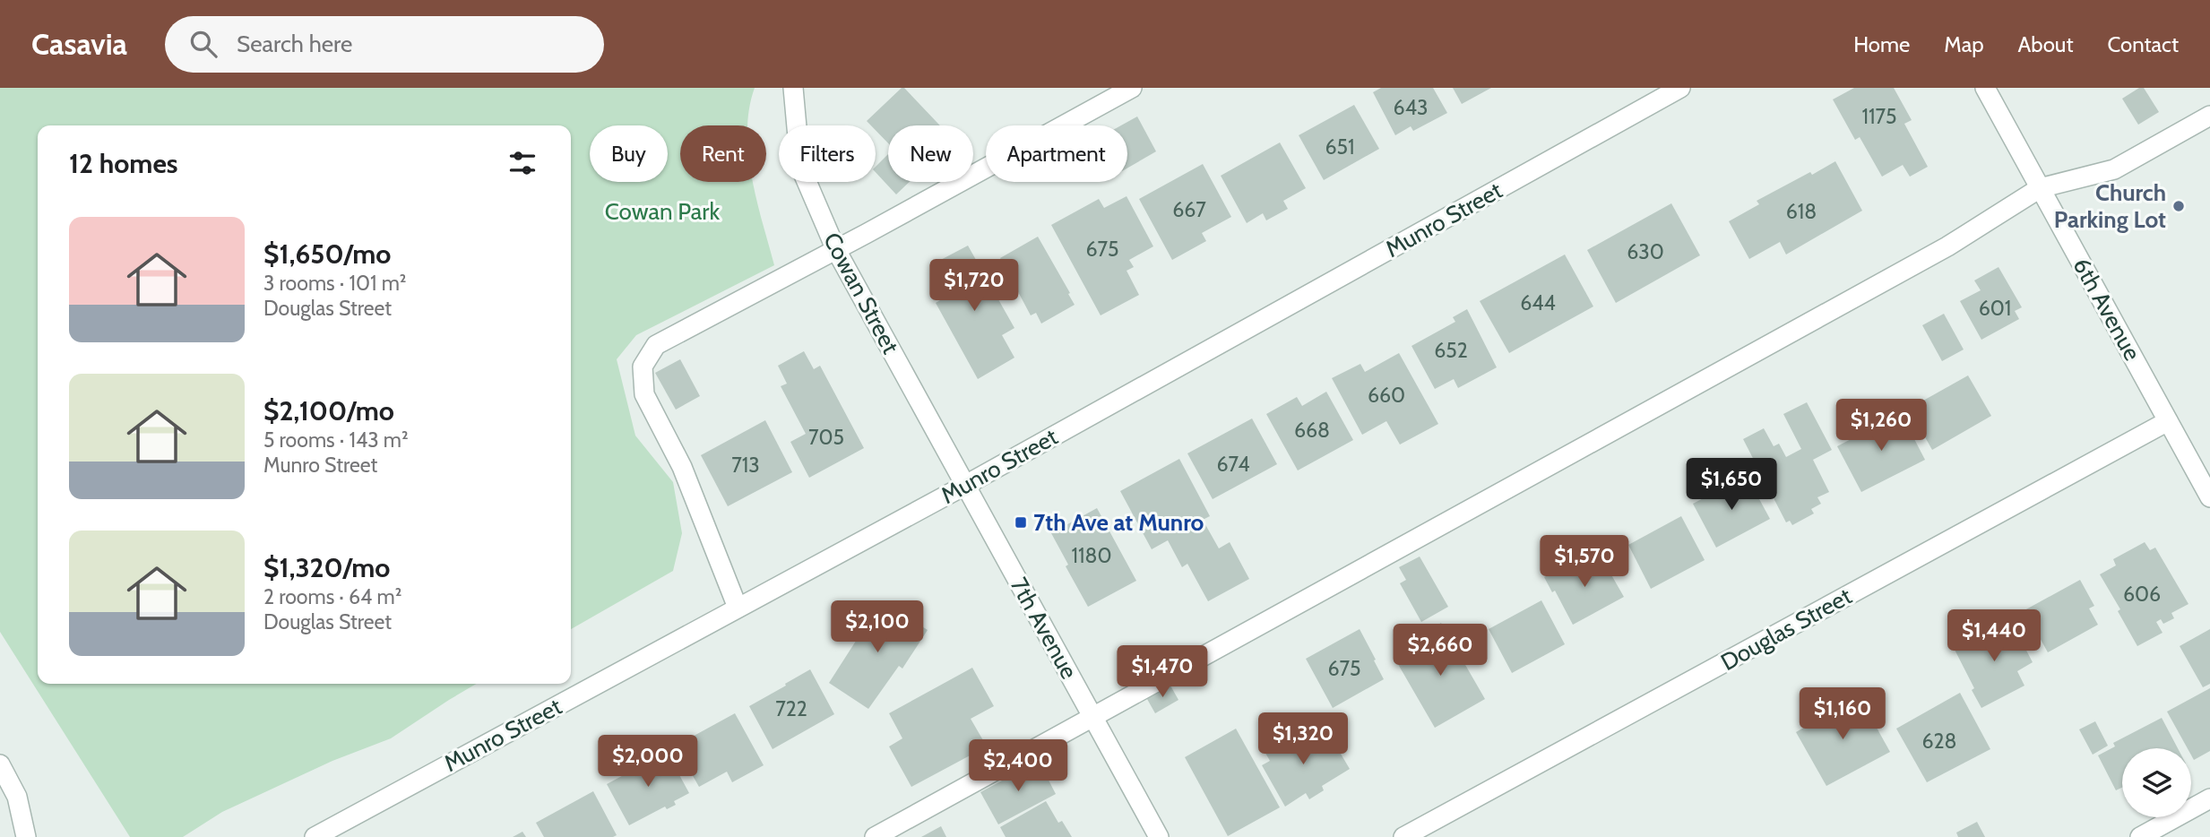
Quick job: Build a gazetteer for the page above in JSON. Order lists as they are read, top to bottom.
{
  "streets": {
    "street": [
      "Munro Street",
      "Cowan Street",
      "6th Avenue",
      "7th Avenue",
      "Douglas Street"
    ]
  },
  "crossings": [
    ["Munro Street", "Cowan Street"],
    ["Munro Street", "7th Avenue"],
    ["Cowan Street", "7th Avenue"],
    ["6th Avenue", "Douglas Street"]
  ],
  "parks": ["Cowan Park"],
  "places": {
    "other": ["Church Parking Lot"],
    "transit": ["7th Ave at Munro"]
  },
  "house_numbers": [
    "643",
    "1175",
    "651",
    "667",
    "618",
    "675",
    "630",
    "644",
    "601",
    "652",
    "660",
    "668",
    "705",
    "674",
    "713",
    "1180",
    "606",
    "675",
    "722",
    "628"
  ],
  "page": {
    "header": "Casavia",
    "search": "Search here",
    "nav": [
      "Home",
      "Map",
      "About",
      "Contact"
    ],
    "chip": [
      "Buy",
      "Rent",
      "Filters",
      "New",
      "Apartment"
    ],
    "heading": "12 homes",
    "list": [
      {
        "name": "$1,650/mo",
        "note": "3 rooms · 101 m² · Douglas Street"
      },
      {
        "name": "$2,100/mo",
        "note": "5 rooms · 143 m² · Munro Street"
      },
      {
        "name": "$1,320/mo",
        "note": "2 rooms · 64 m² · Douglas Street"
      }
    ],
    "price": [
      "$1,720",
      "$1,260",
      "$1,650",
      "$1,570",
      "$2,100",
      "$1,440",
      "$2,660",
      "$1,470",
      "$1,160",
      "$1,320",
      "$2,000",
      "$2,400"
    ]
  }
}
